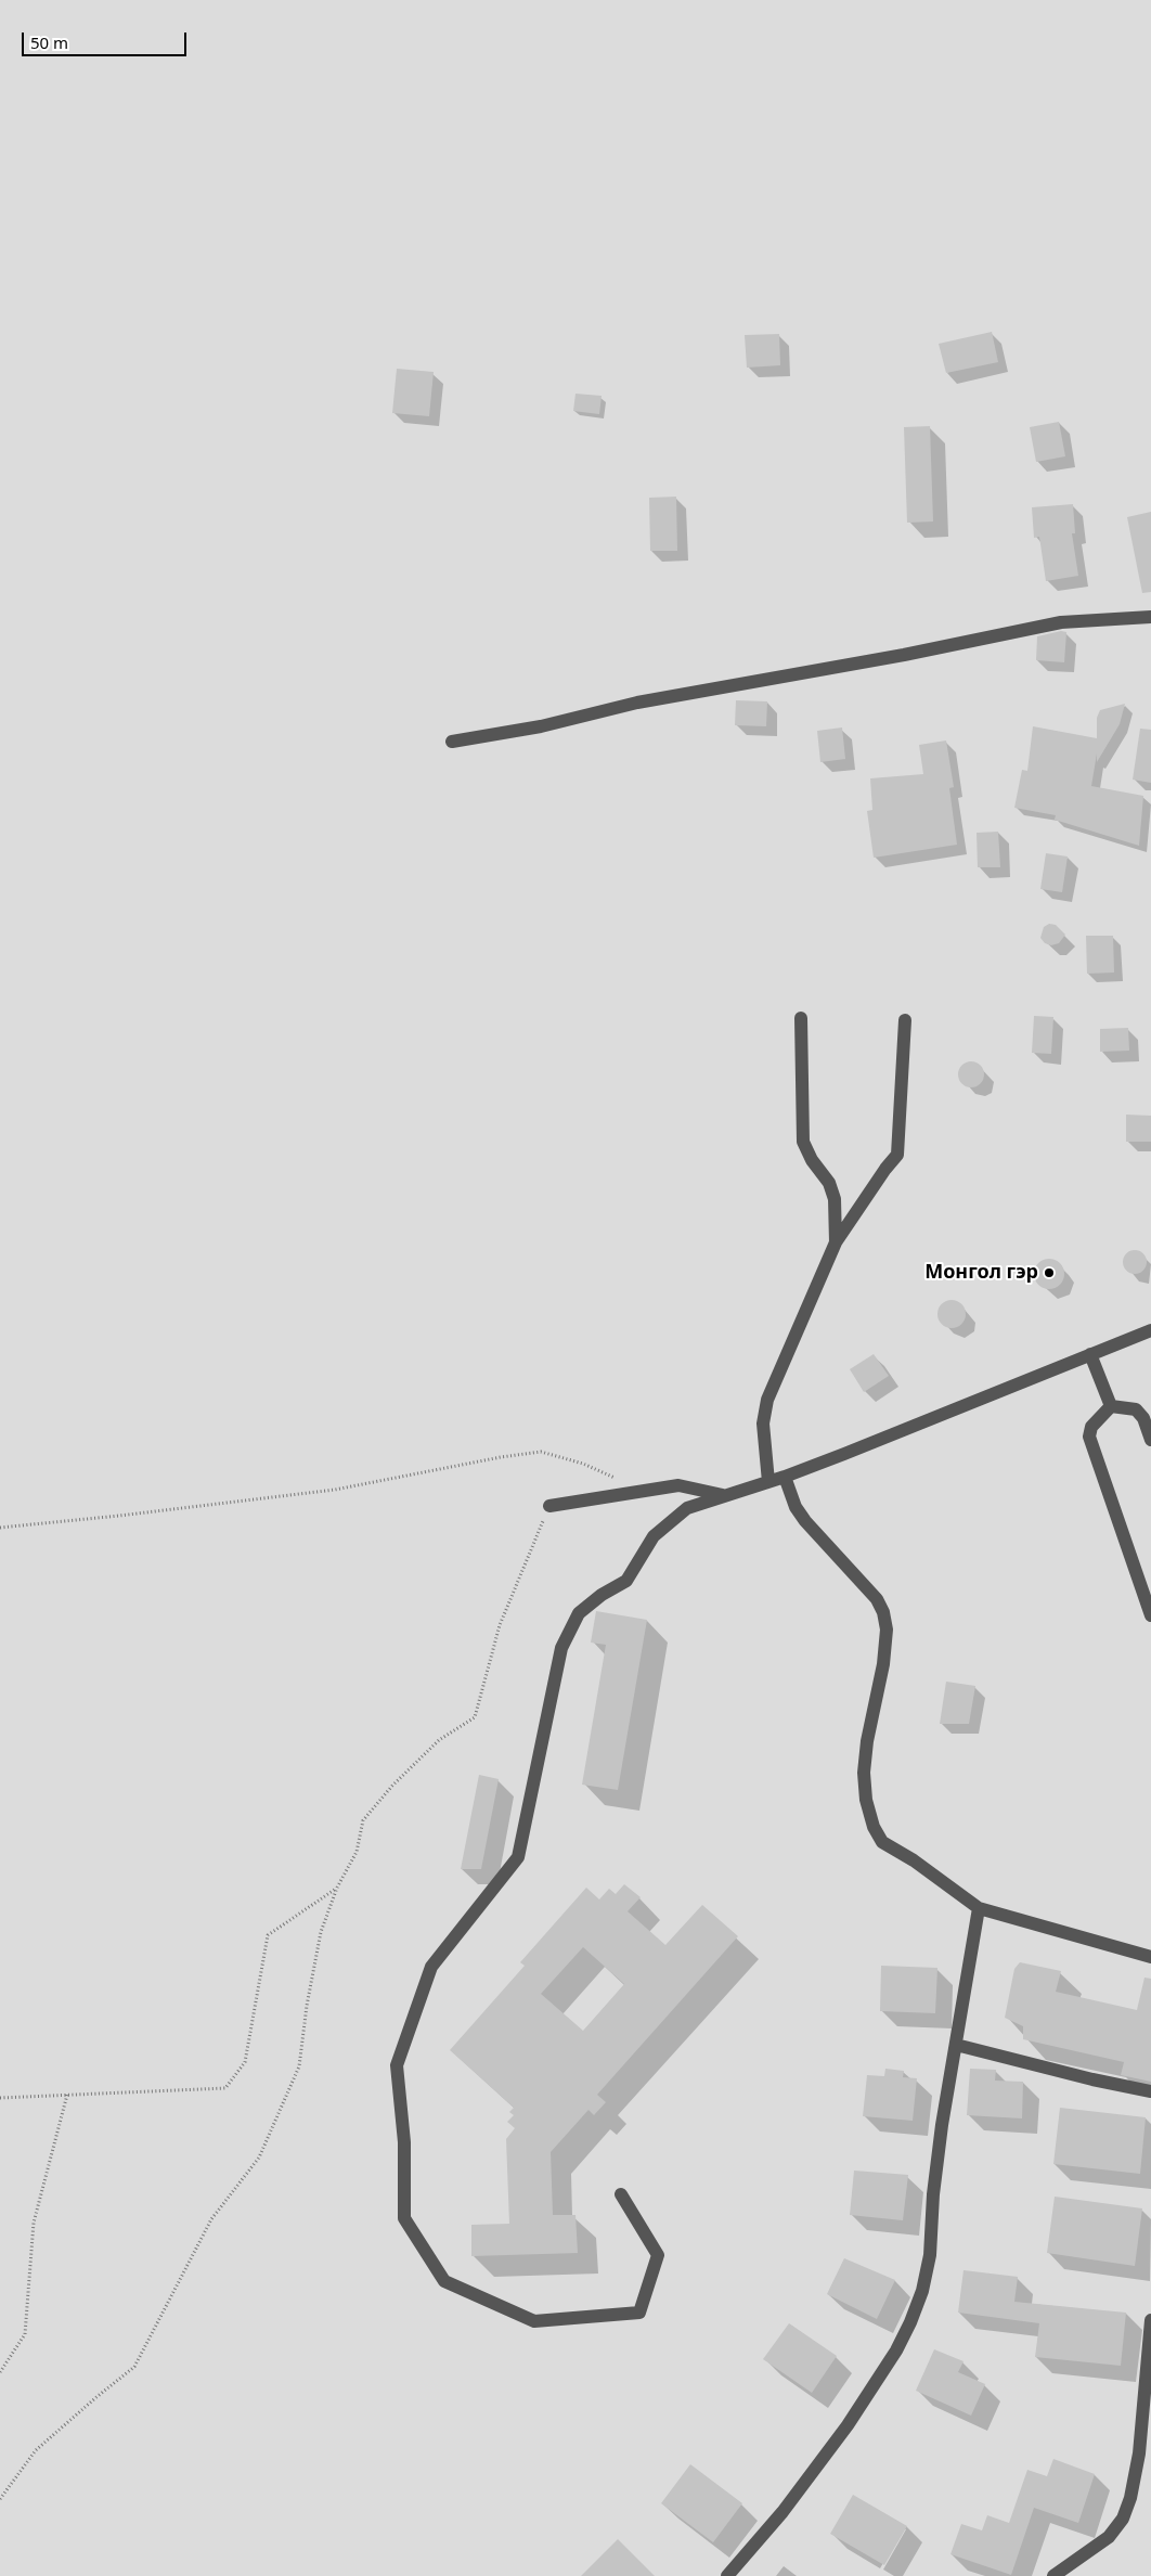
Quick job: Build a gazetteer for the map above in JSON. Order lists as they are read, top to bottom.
{
  "places": ["Монгол гэр"],
  "scale_bar": "50 m"
}
